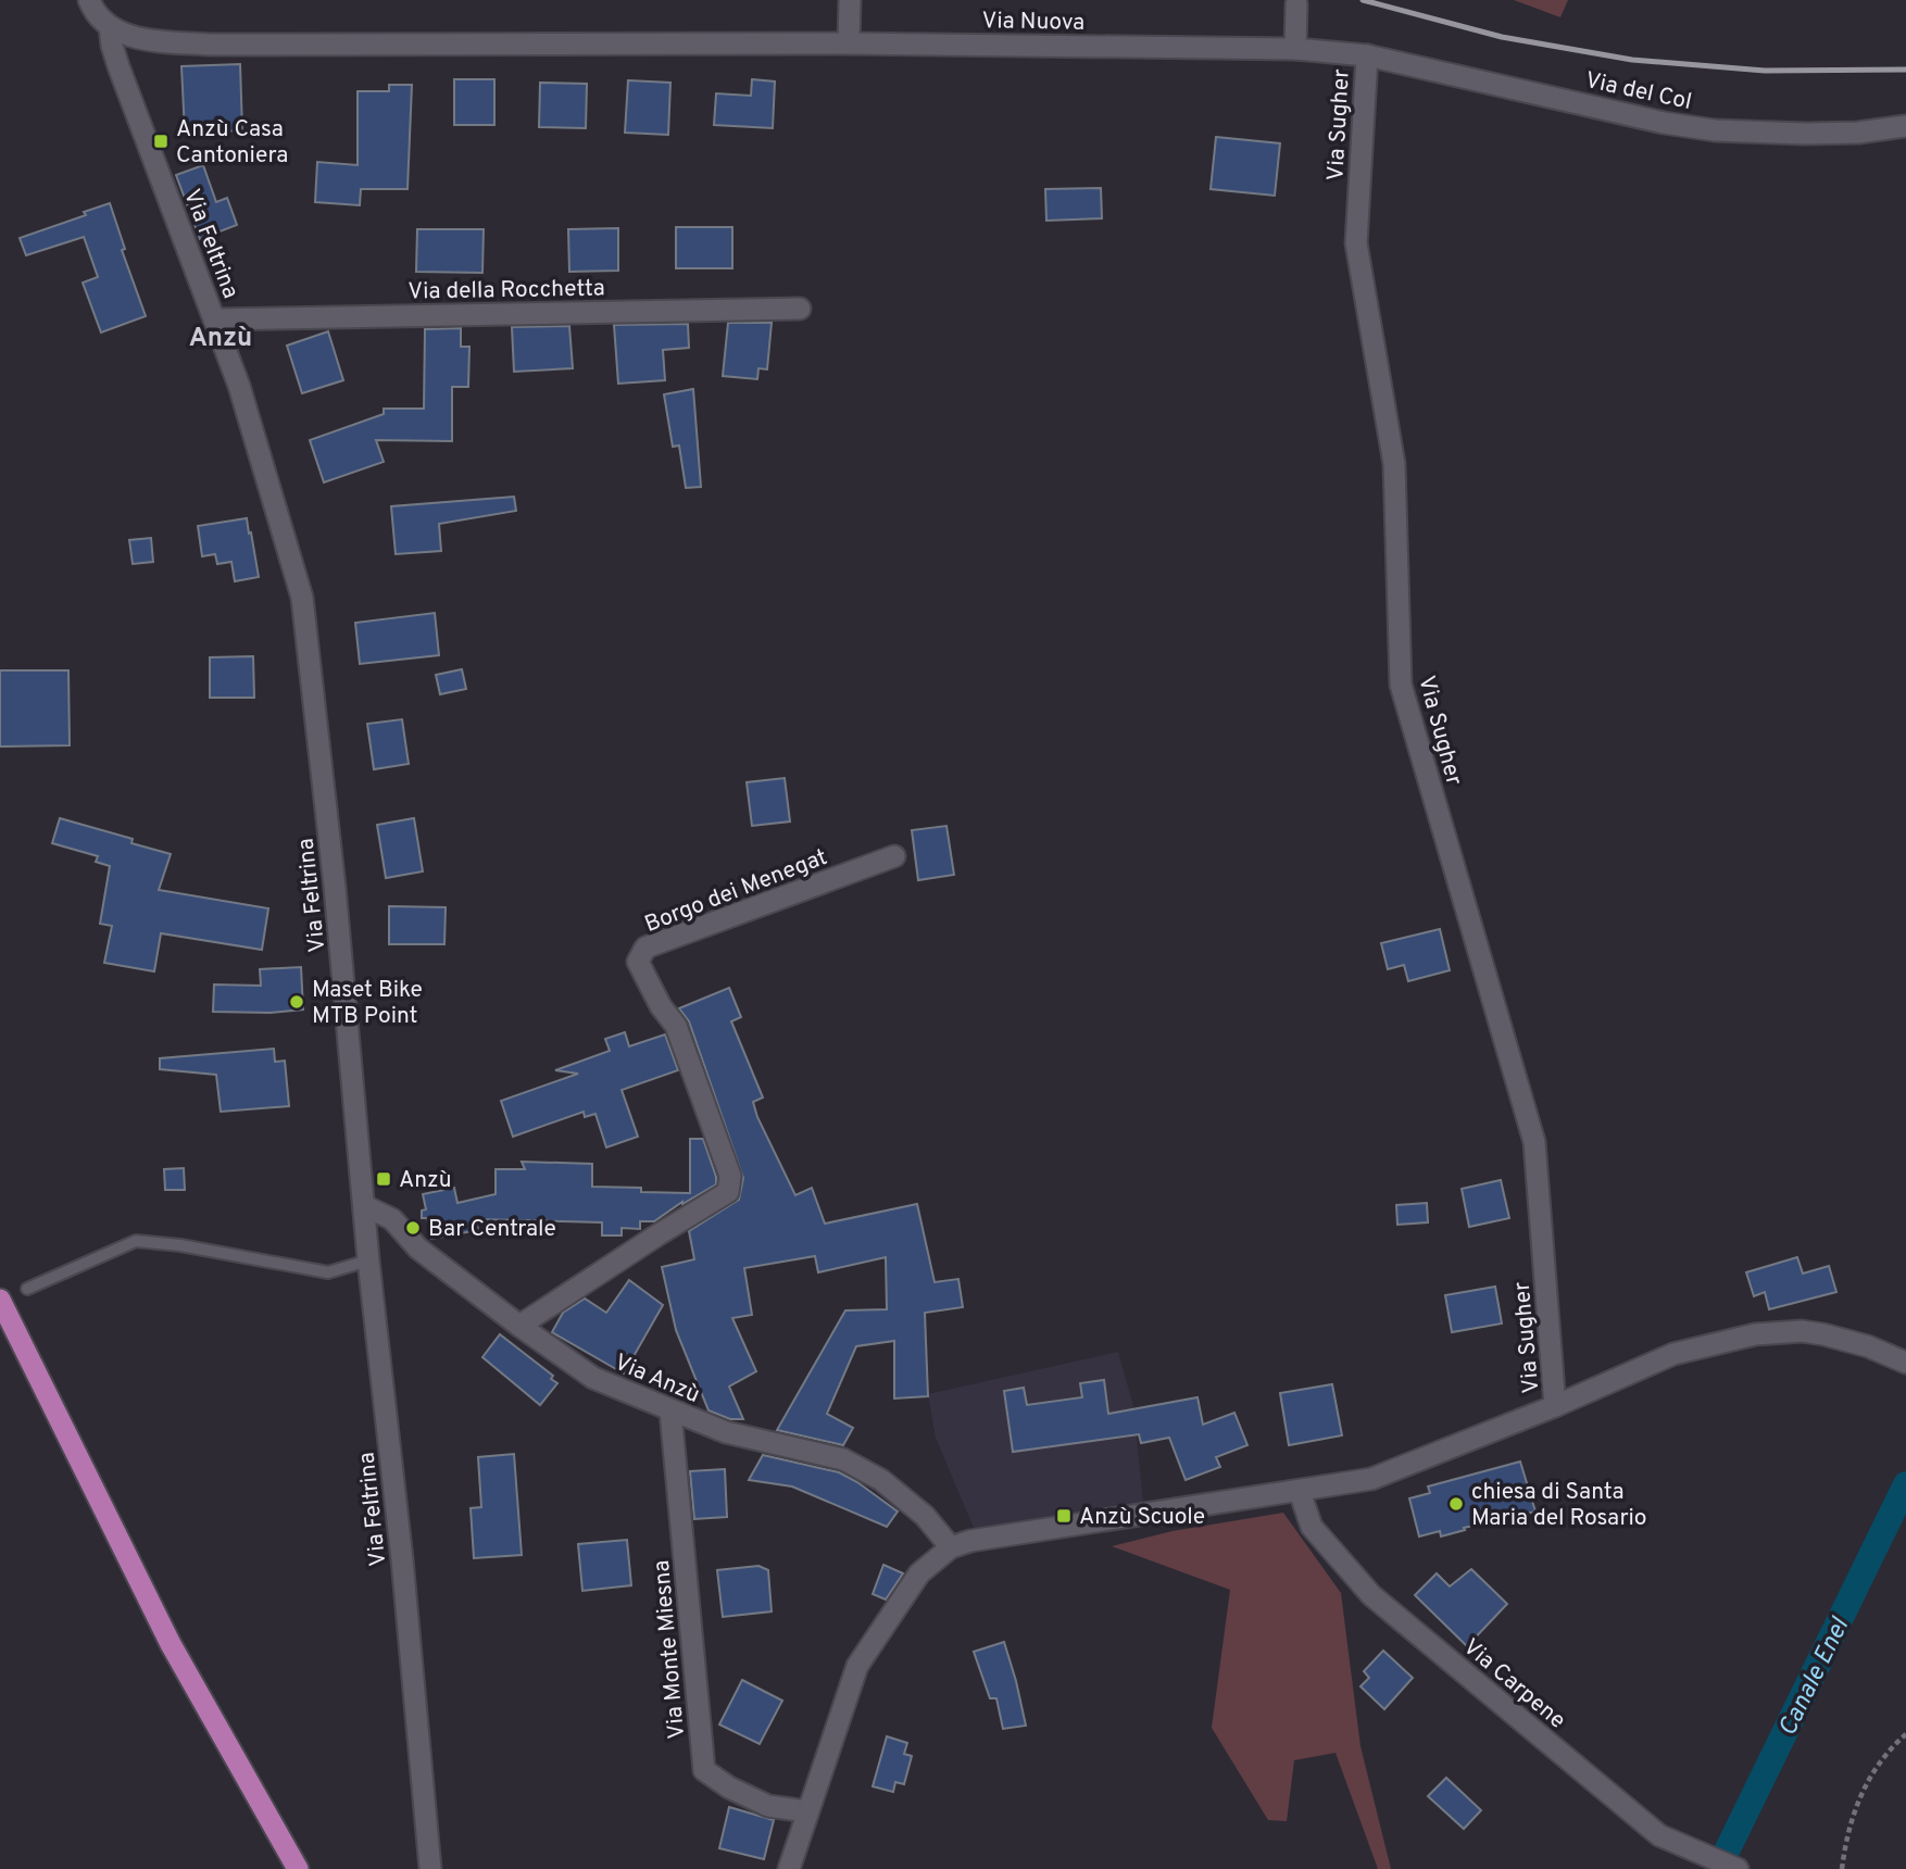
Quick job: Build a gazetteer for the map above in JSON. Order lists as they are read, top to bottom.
{
  "streets": {
    "street": [
      "Via Nuova",
      "Via del Col",
      "Via Sugher",
      "Via Feltrina",
      "Via della Rocchetta",
      "Borgo dei Menegat",
      "Via Anzù",
      "Via Monte Miesna",
      "Via Carpene"
    ]
  },
  "crossings": [
    ["Via Nuova", "Via del Col"],
    ["Via Nuova", "Via Sugher"],
    ["Via Nuova", "Via Feltrina"],
    ["Via del Col", "Via Sugher"],
    ["Via Feltrina", "Via della Rocchetta"],
    ["Via Feltrina", "Via Anzù"],
    ["Borgo dei Menegat", "Via Anzù"],
    ["Via Anzù", "Via Monte Miesna"]
  ],
  "districts": ["Anzù"],
  "water": ["Canale Enel"],
  "places": {
    "transit": ["Anzù Casa Cantoniera", "Anzù", "Anzù Scuole"],
    "other": ["Maset Bike MTB Point", "Bar Centrale", "chiesa di Santa Maria del Rosario"]
  }
}
